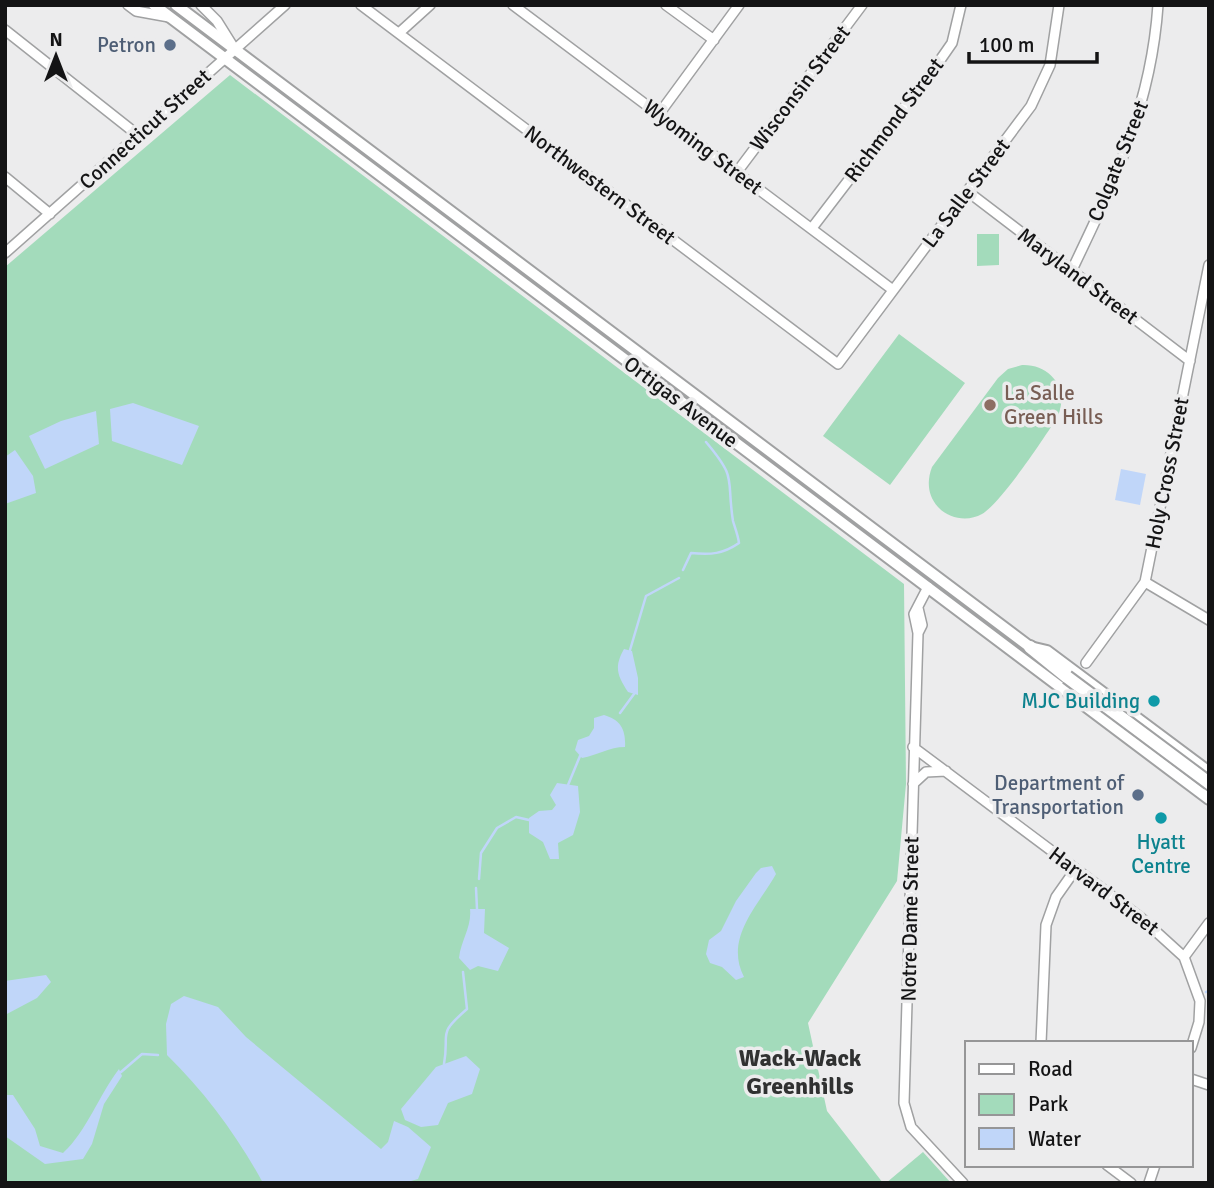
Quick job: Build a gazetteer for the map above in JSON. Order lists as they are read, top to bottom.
{
  "streets": {
    "main road": ["Ortigas Avenue"],
    "street": [
      "Wisconsin Street",
      "Richmond Street",
      "Connecticut Street",
      "Wyoming Street",
      "Colgate Street",
      "Northwestern Street",
      "La Salle Street",
      "Maryland Street",
      "Holy Cross Street",
      "Harvard Street",
      "Notre Dame Street"
    ]
  },
  "crossings": [
    ["Wisconsin Street", "Wyoming Street"],
    ["Richmond Street", "Wyoming Street"],
    ["Connecticut Street", "Ortigas Avenue"],
    ["Wyoming Street", "La Salle Street"],
    ["Colgate Street", "Maryland Street"],
    ["Northwestern Street", "La Salle Street"],
    ["La Salle Street", "Maryland Street"],
    ["Maryland Street", "Holy Cross Street"],
    ["Ortigas Avenue", "Notre Dame Street"],
    ["Harvard Street", "Notre Dame Street"]
  ],
  "districts": ["Wack-Wack Greenhills"],
  "places": [
    "Petron",
    "La Salle Green Hills",
    "MJC Building",
    "Department of Transportation",
    "Hyatt Centre"
  ],
  "legend": ["Road", "Park", "Water"],
  "scale_bar": "100 m",
  "north": "top"
}
